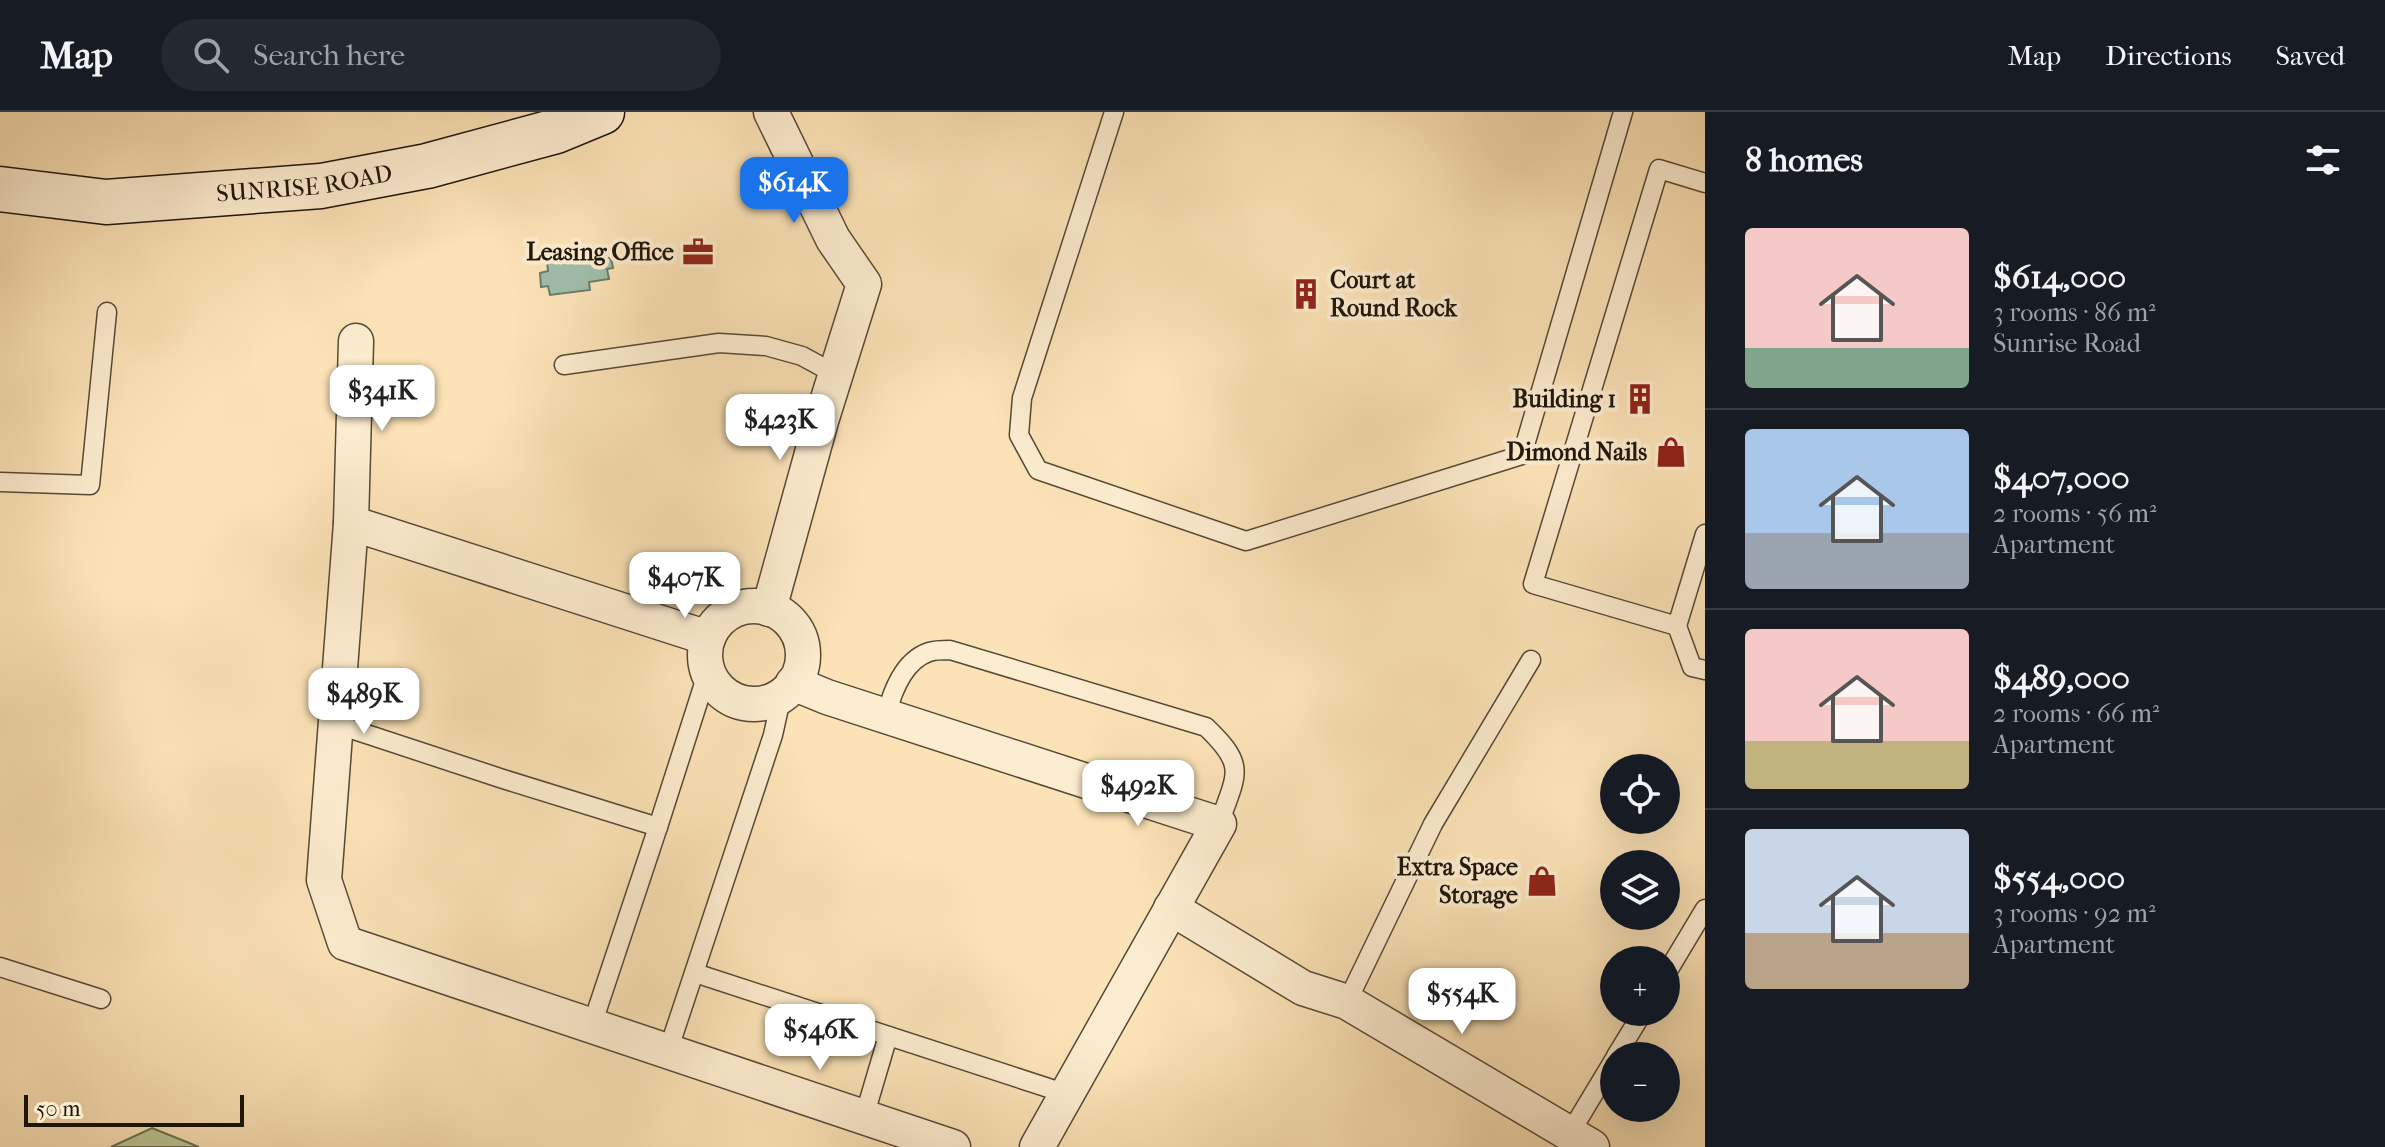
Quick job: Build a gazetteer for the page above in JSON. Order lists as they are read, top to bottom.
{
  "streets": {
    "main road": ["SUNRISE ROAD"]
  },
  "places": {
    "office": ["Leasing Office"],
    "building": ["Court at Round Rock", "Building 1"],
    "shop": ["Dimond Nails", "Extra Space Storage"]
  },
  "scale_bar": "50 m",
  "page": {
    "header": "Map",
    "search": "Search here",
    "nav": ["Map", "Directions", "Saved"],
    "heading": "8 homes",
    "price": [
      "$614K",
      "$341K",
      "$423K",
      "$407K",
      "$489K",
      "$492K",
      "$554K",
      "$546K"
    ],
    "list": [
      {
        "name": "$614,000",
        "note": "3 rooms · 86 m² · Sunrise Road"
      },
      {
        "name": "$407,000",
        "note": "2 rooms · 56 m² · Apartment"
      },
      {
        "name": "$489,000",
        "note": "2 rooms · 66 m² · Apartment"
      },
      {
        "name": "$554,000",
        "note": "3 rooms · 92 m² · Apartment"
      }
    ],
    "map_buttons": ["+", "−"],
    "scale": "50 m"
  }
}
